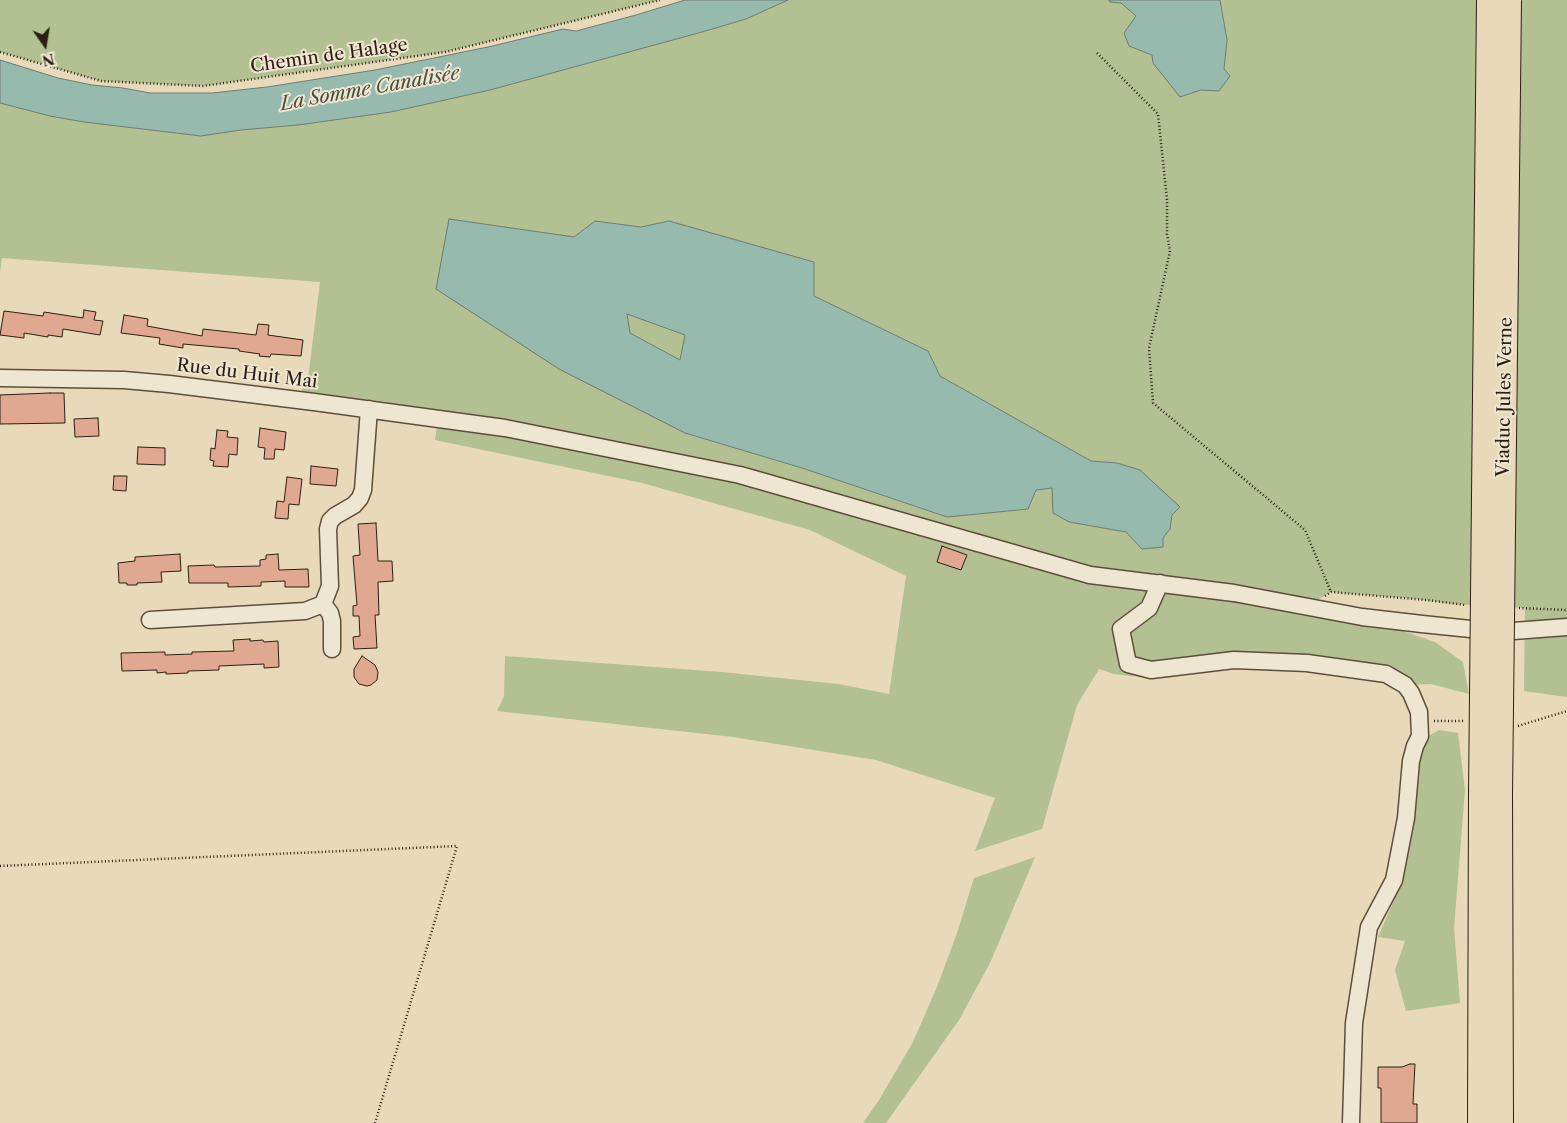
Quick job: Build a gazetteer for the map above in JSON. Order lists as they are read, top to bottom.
{
  "streets": {
    "highway": ["Viaduc Jules Verne"],
    "street": ["Rue du Huit Mai"],
    "path": ["Chemin de Halage"]
  },
  "water": ["La Somme Canalisée"],
  "north": "bottom"
}
